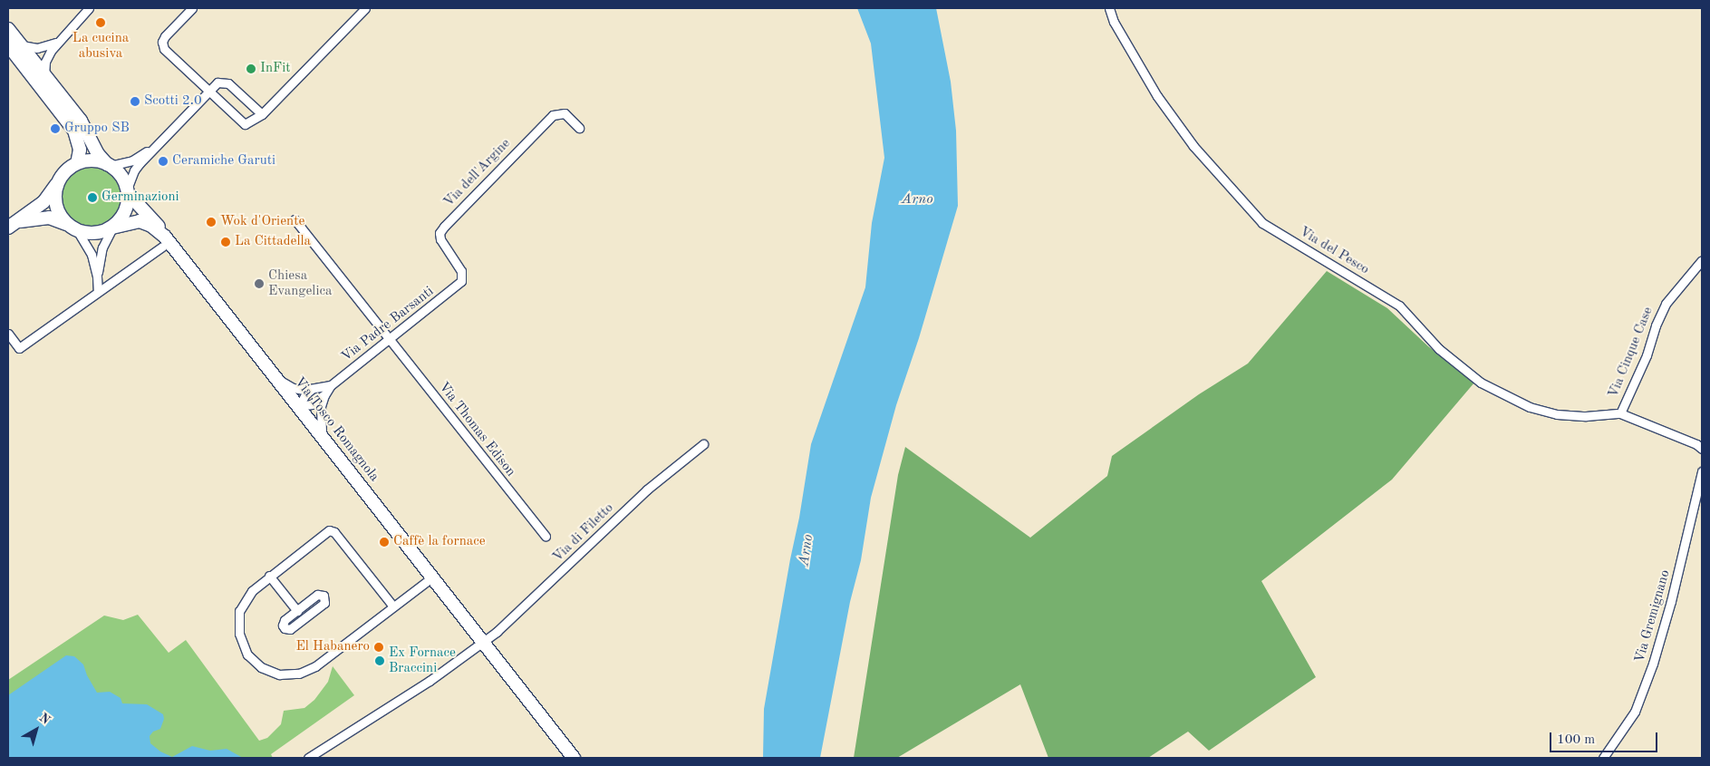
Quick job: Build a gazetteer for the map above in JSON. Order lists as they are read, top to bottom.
{
  "streets": {
    "main road": ["Via Tosco Romagnola"],
    "street": [
      "Via dell'Argine",
      "Via del Pesco",
      "Via Padre Barsanti",
      "Via Cinque Case",
      "Via Thomas Edison",
      "Via di Filetto",
      "Via Gremignano"
    ]
  },
  "crossings": [
    ["Via dell'Argine", "Via Padre Barsanti"],
    ["Via del Pesco", "Via Cinque Case"],
    ["Via Padre Barsanti", "Via Tosco Romagnola"],
    ["Via Padre Barsanti", "Via Thomas Edison"],
    ["Via Tosco Romagnola", "Via di Filetto"]
  ],
  "water": ["Arno"],
  "places": [
    "La cucina abusiva",
    "InFit",
    "Scotti 2.0",
    "Gruppo SB",
    "Ceramiche Garuti",
    "Germinazioni",
    "Wok d'Oriente",
    "La Cittadella",
    "Chiesa Evangelica",
    "Caffè la fornace",
    "El Habanero",
    "Ex Fornace Braccini"
  ],
  "scale_bar": "100 m",
  "north": "top right"
}
